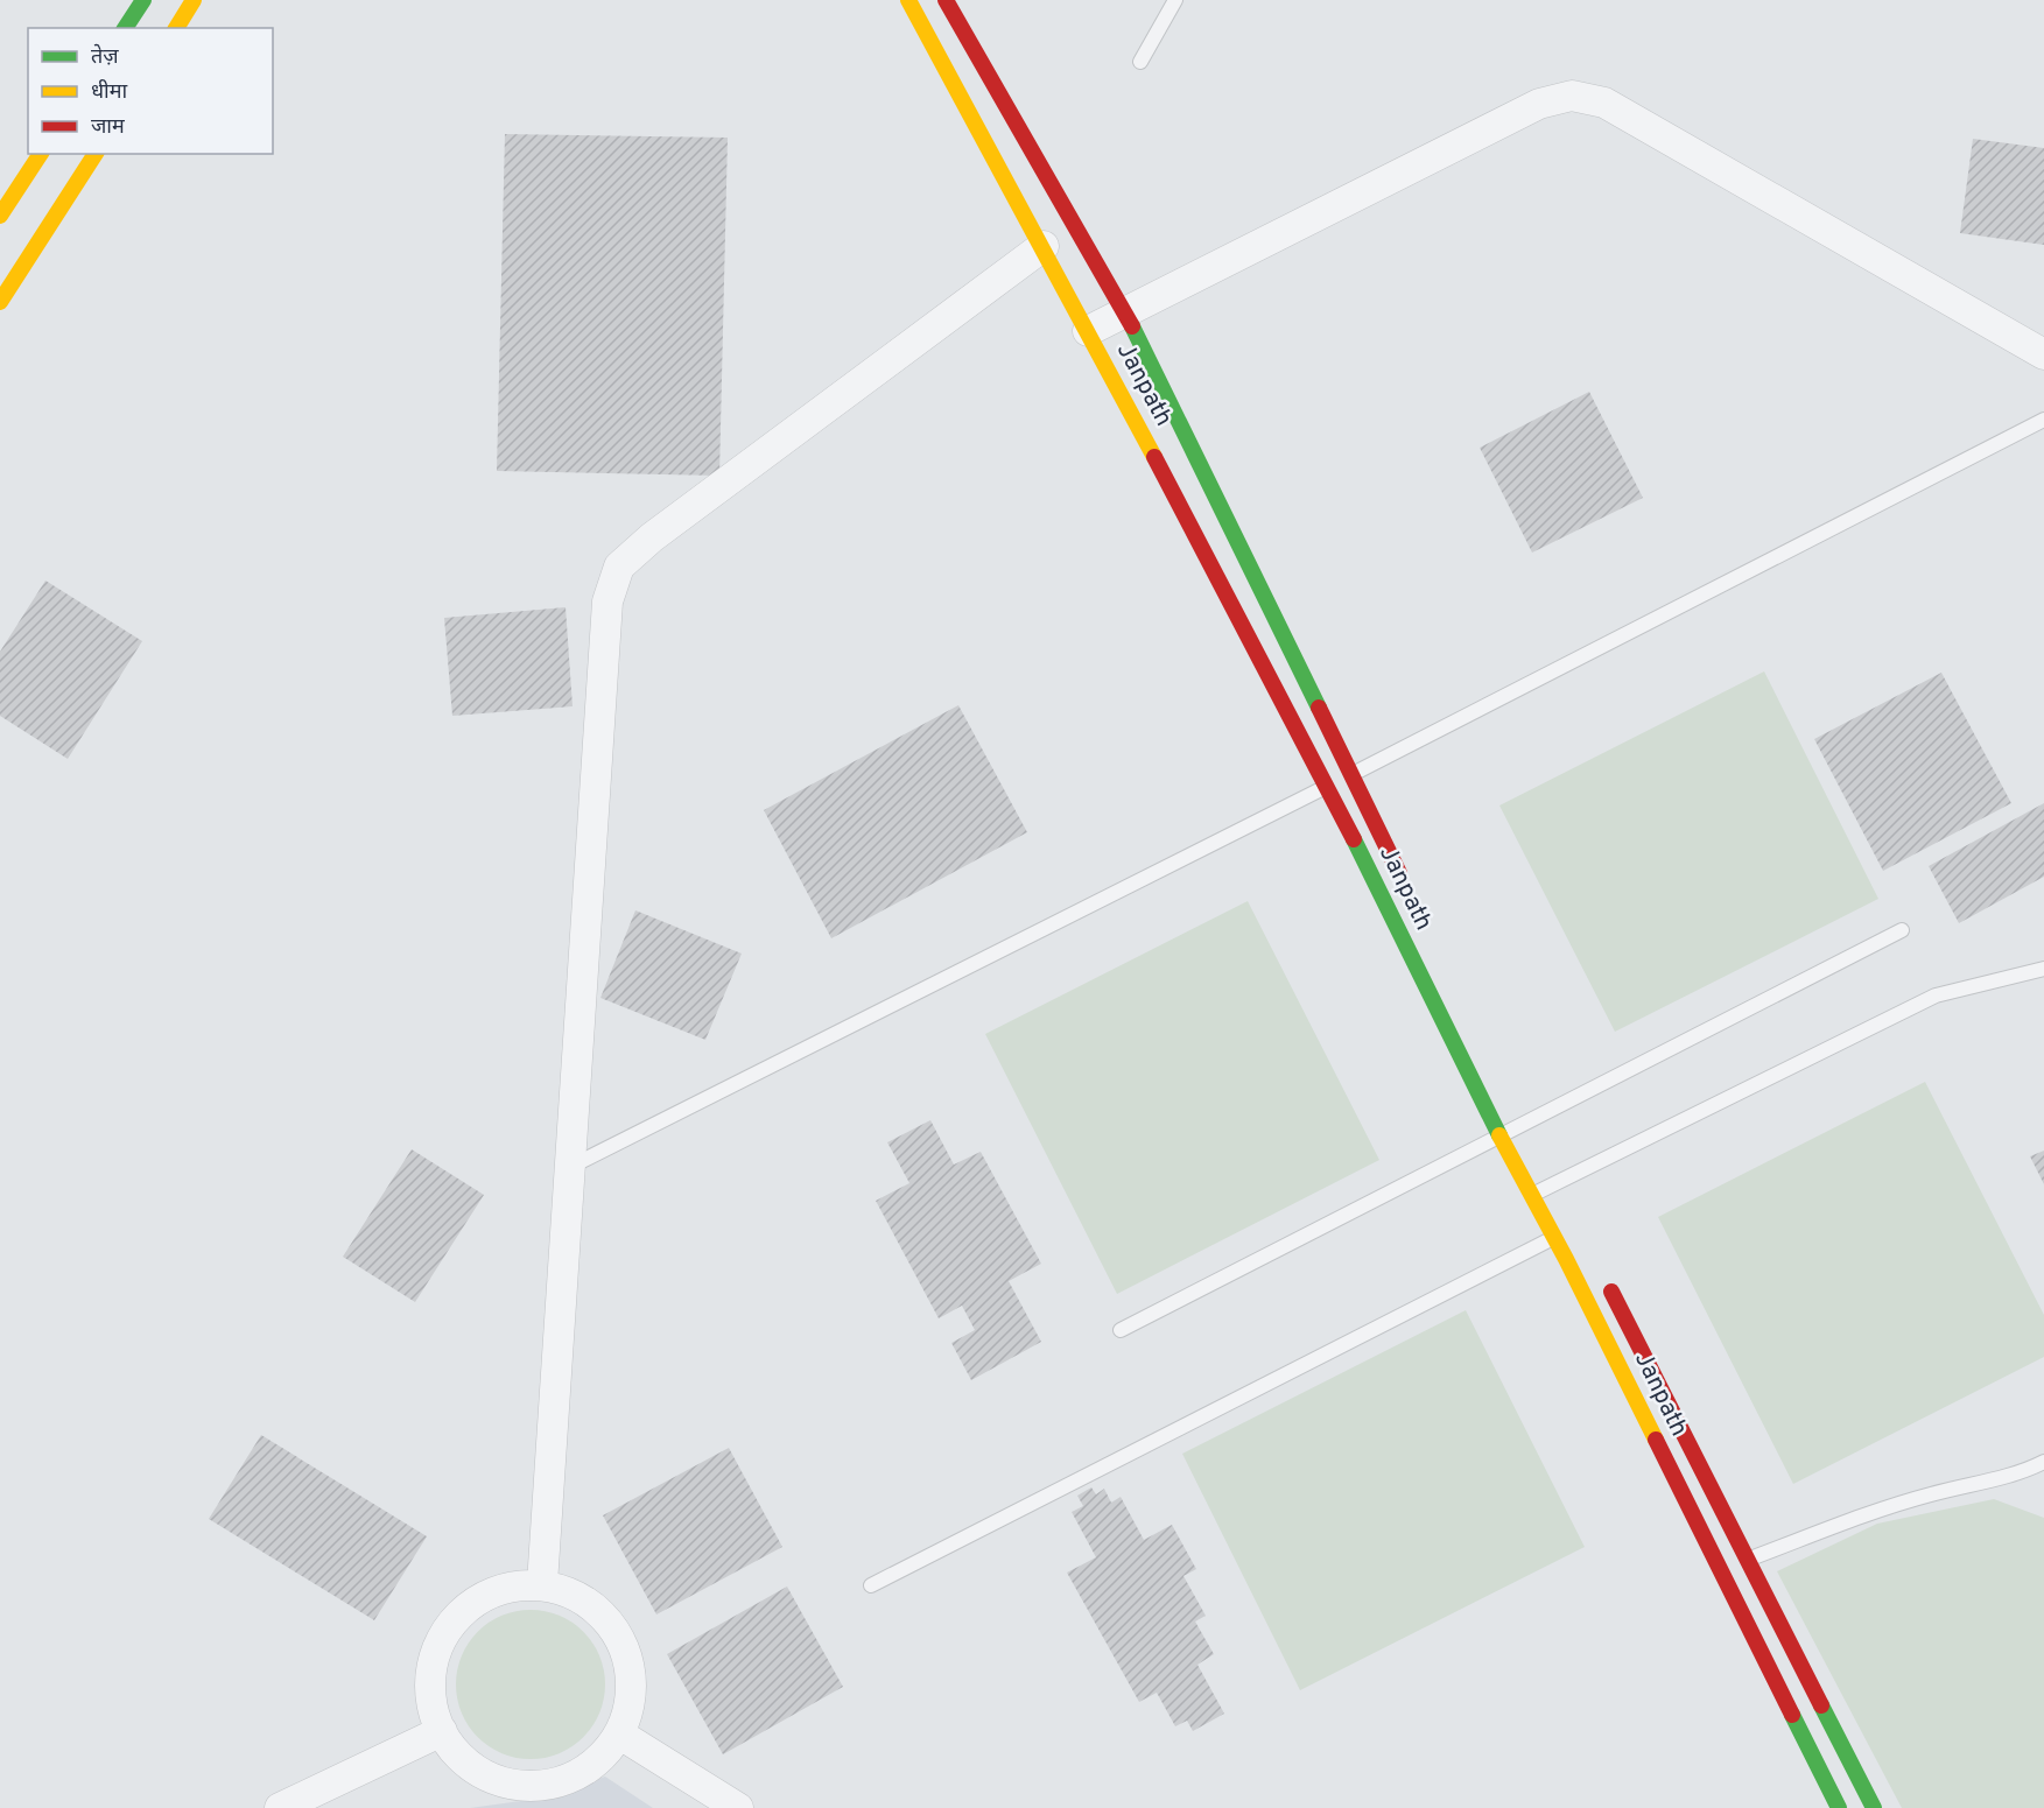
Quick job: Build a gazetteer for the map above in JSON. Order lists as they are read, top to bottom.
{
  "streets": {
    "main road": ["Janpath"]
  },
  "legend": ["तेज़", "धीमा", "जाम"]
}
